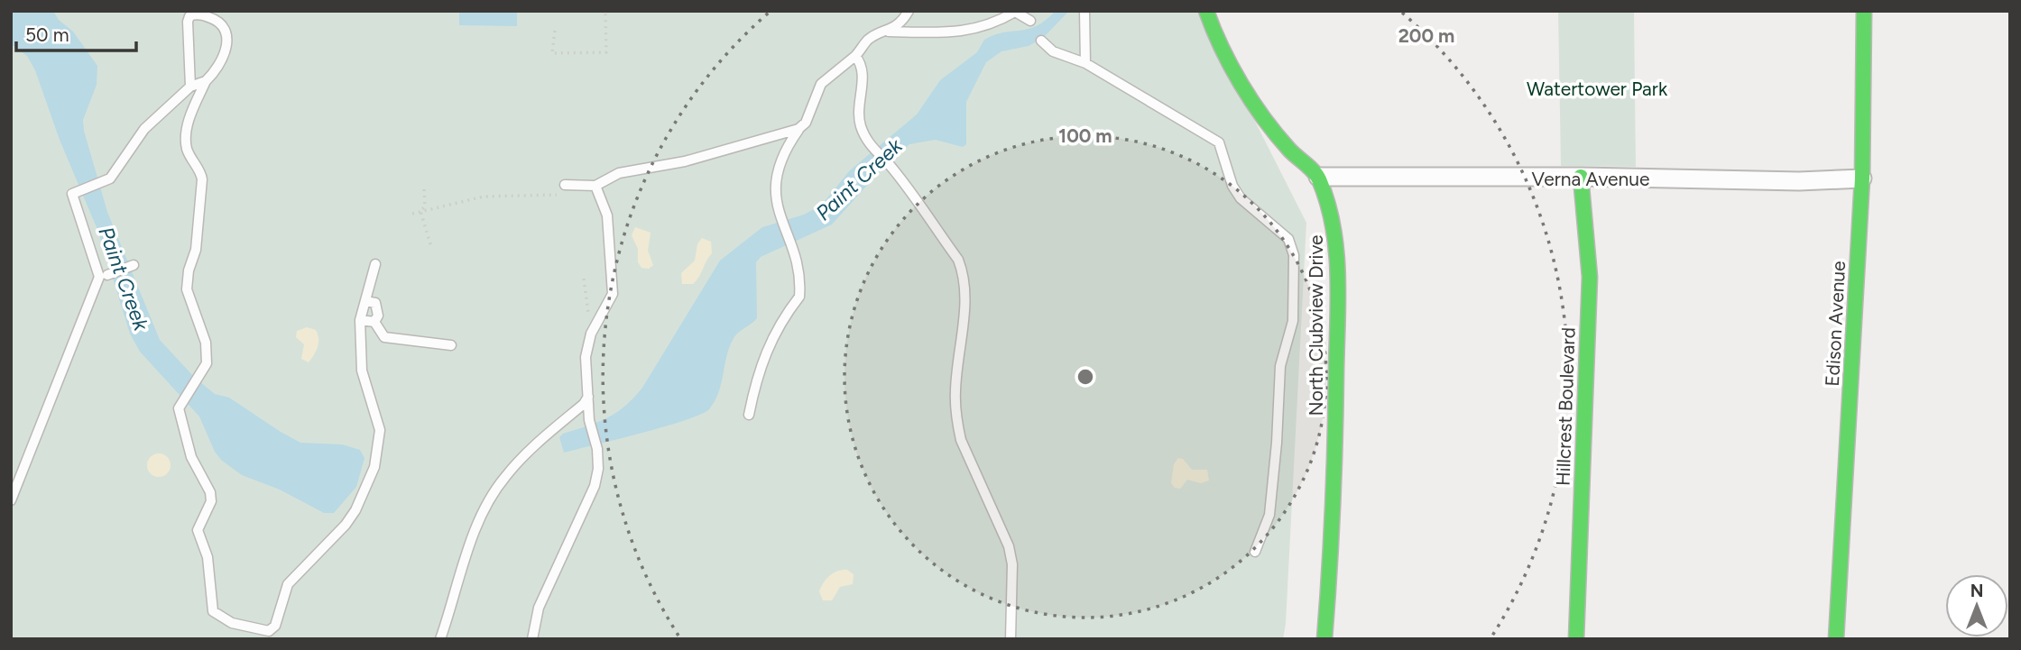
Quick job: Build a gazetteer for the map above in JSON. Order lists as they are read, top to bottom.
{
  "streets": {
    "street": [
      "Verna Avenue",
      "Edison Avenue",
      "North Clubview Drive",
      "Hillcrest Boulevard"
    ]
  },
  "crossings": [
    ["Verna Avenue", "Edison Avenue"],
    ["Verna Avenue", "North Clubview Drive"],
    ["Verna Avenue", "Hillcrest Boulevard"]
  ],
  "water": ["Paint Creek"],
  "parks": ["Watertower Park"],
  "scale_bar": "50 m",
  "north": "top",
  "rings": ["200 m", "100 m"]
}
